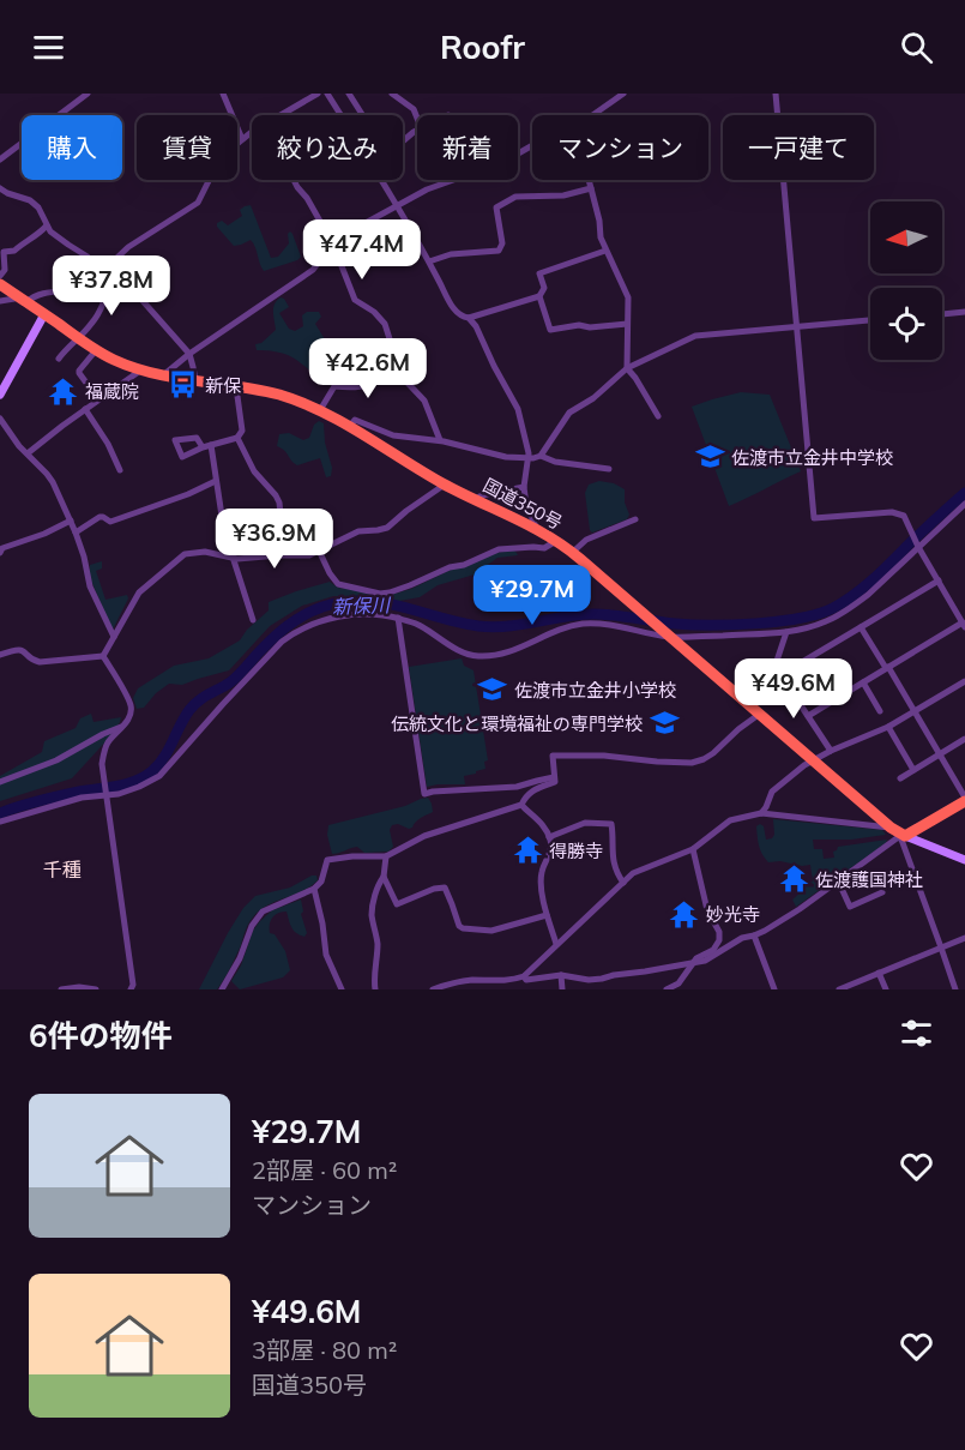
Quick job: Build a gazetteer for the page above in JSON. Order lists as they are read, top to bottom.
{
  "streets": {
    "highway": ["国道350号"]
  },
  "districts": ["千種"],
  "water": ["新保川"],
  "places": {
    "bus stop": ["新保"],
    "temple": [
      "福蔵院",
      "得勝寺",
      "佐渡護国神社",
      "妙光寺"
    ],
    "school or university": ["佐渡市立金井中学校", "佐渡市立金井小学校", "伝統文化と環境福祉の専門学校"]
  },
  "north": "left",
  "page": {
    "header": "Roofr",
    "chip": [
      "購入",
      "賃貸",
      "絞り込み",
      "新着",
      "マンション",
      "一戸建て"
    ],
    "price": [
      "¥47.4M",
      "¥37.8M",
      "¥42.6M",
      "¥36.9M",
      "¥29.7M",
      "¥49.6M"
    ],
    "heading": "6件の物件",
    "list": [
      {
        "name": "¥29.7M",
        "note": "2部屋 · 60 m² · マンション"
      },
      {
        "name": "¥49.6M",
        "note": "3部屋 · 80 m² · 国道350号"
      }
    ]
  }
}
